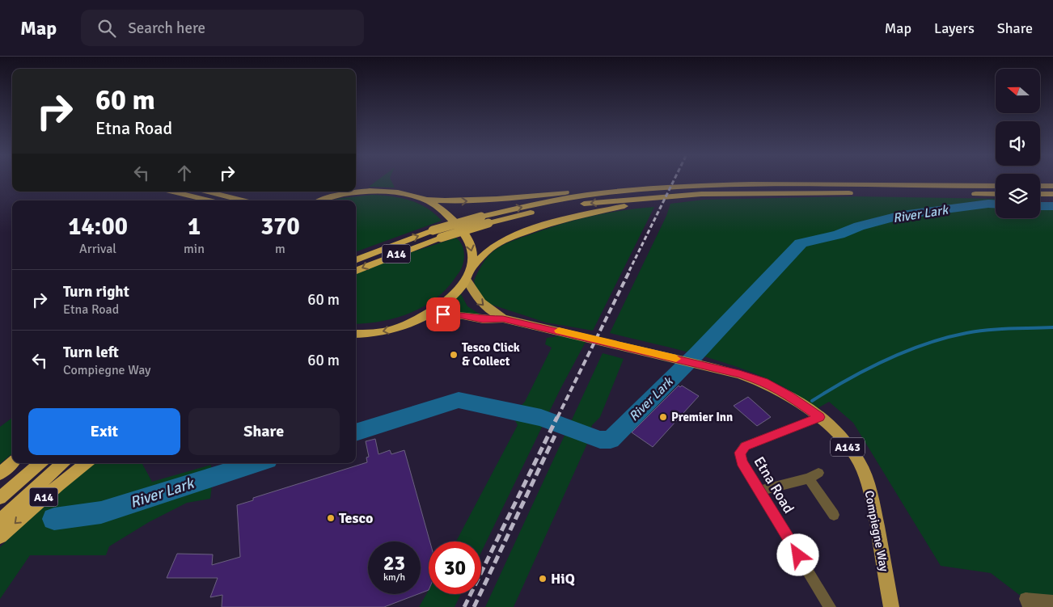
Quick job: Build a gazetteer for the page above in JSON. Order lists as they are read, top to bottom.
{
  "streets": {
    "highway": ["A14"],
    "main road": ["A143", "Compiegne Way"],
    "street": ["Etna Road"]
  },
  "crossings": [
    ["Etna Road", "Compiegne Way"]
  ],
  "water": ["River Lark"],
  "places": [
    "Tesco Click & Collect",
    "Premier Inn",
    "Tesco",
    "HiQ"
  ],
  "north": "left",
  "page": {
    "header": "Map",
    "search": "Search here",
    "nav": ["Map", "Layers", "Share"],
    "turn": ["60 m", "Etna Road"],
    "eta": [
      "14:00",
      "Arrival",
      "1",
      "min",
      "370",
      "m"
    ],
    "list": [
      {
        "name": "Turn right",
        "note": "Etna Road",
        "value": "60 m"
      },
      {
        "name": "Turn left",
        "note": "Compiegne Way",
        "value": "60 m"
      }
    ],
    "buttons": ["Exit", "Share"],
    "speed": "23 km/h",
    "limit": "30"
  }
}
